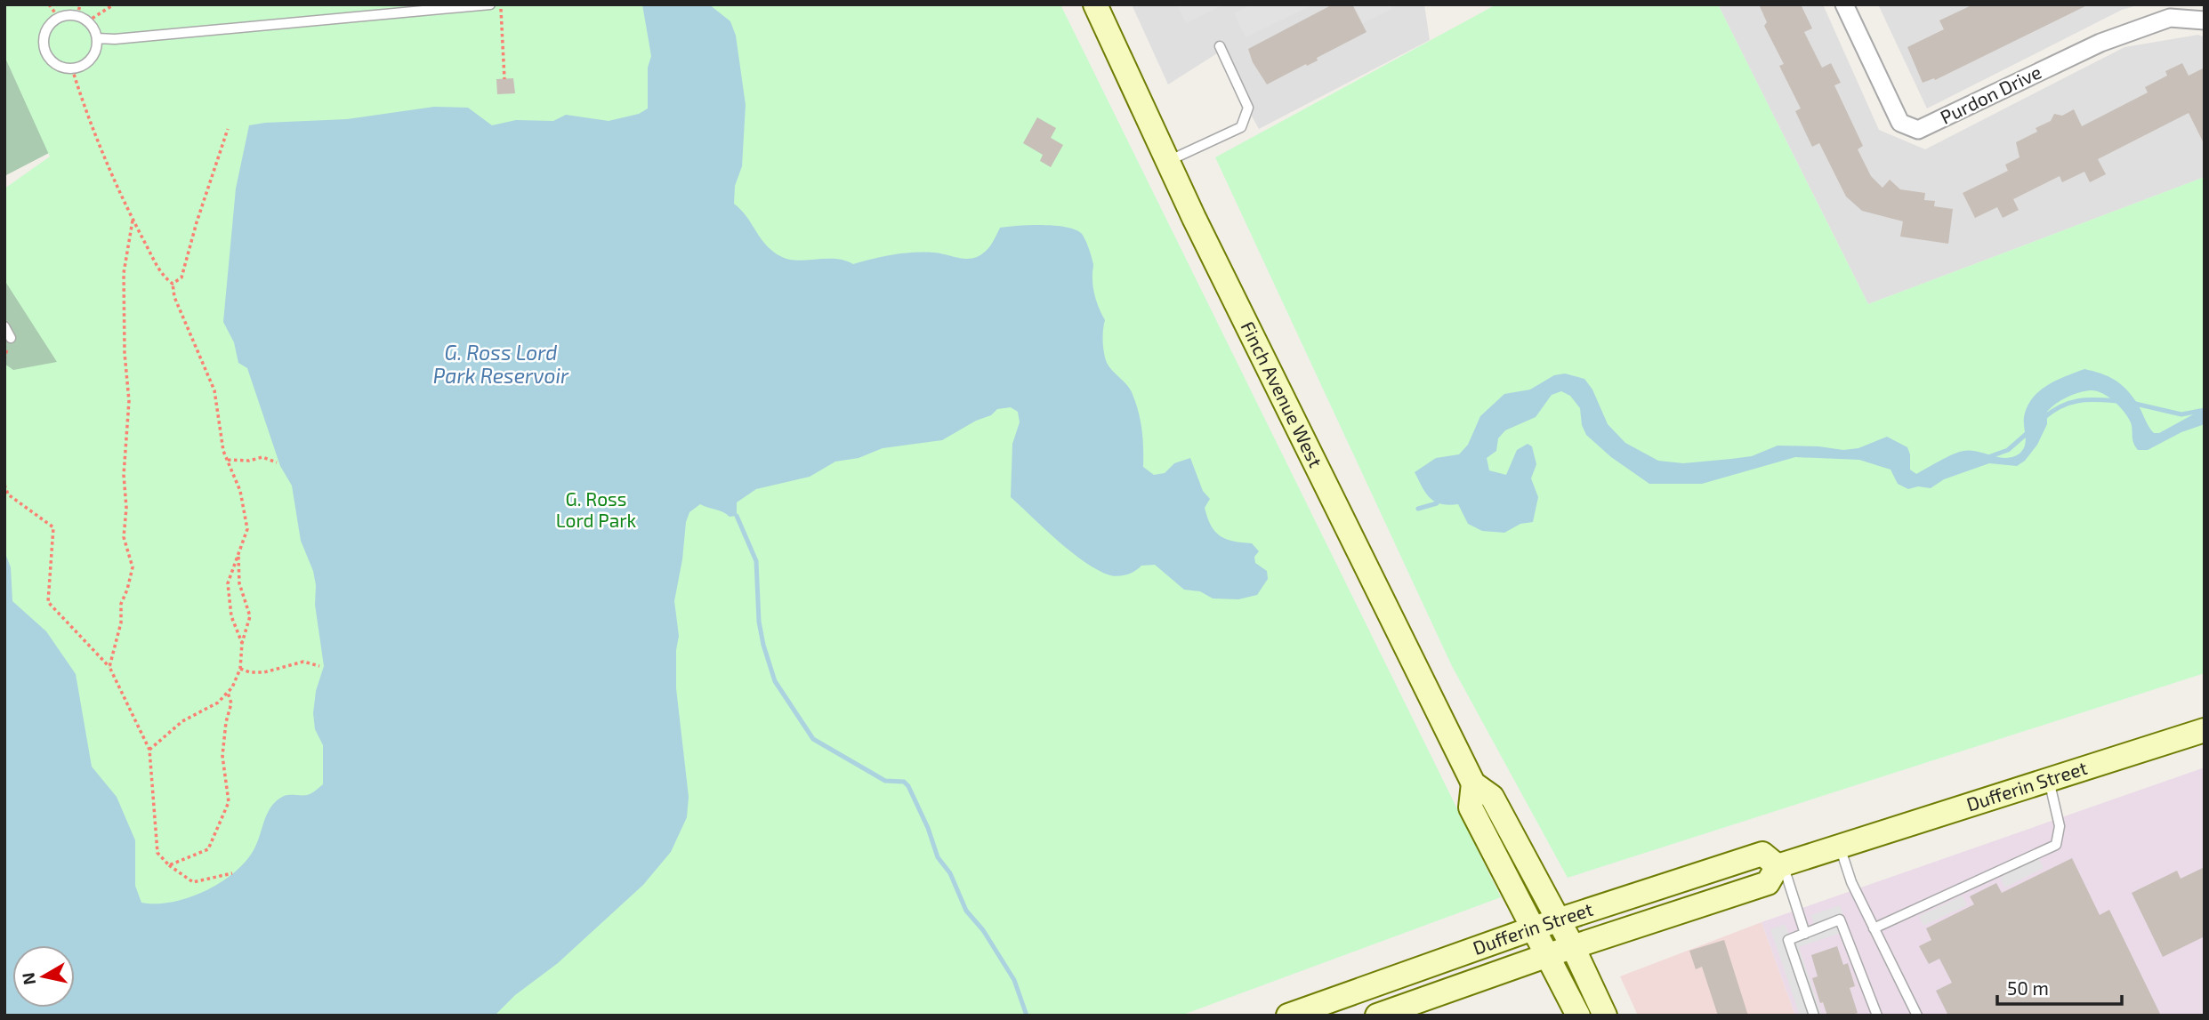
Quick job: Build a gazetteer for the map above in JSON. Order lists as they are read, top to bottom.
{
  "streets": {
    "main road": ["Finch Avenue West", "Dufferin Street"],
    "street": ["Purdon Drive"]
  },
  "crossings": [
    ["Finch Avenue West", "Dufferin Street"]
  ],
  "water": ["G. Ross Lord Park Reservoir"],
  "parks": ["G. Ross Lord Park"],
  "scale_bar": "50 m",
  "north": "left"
}
